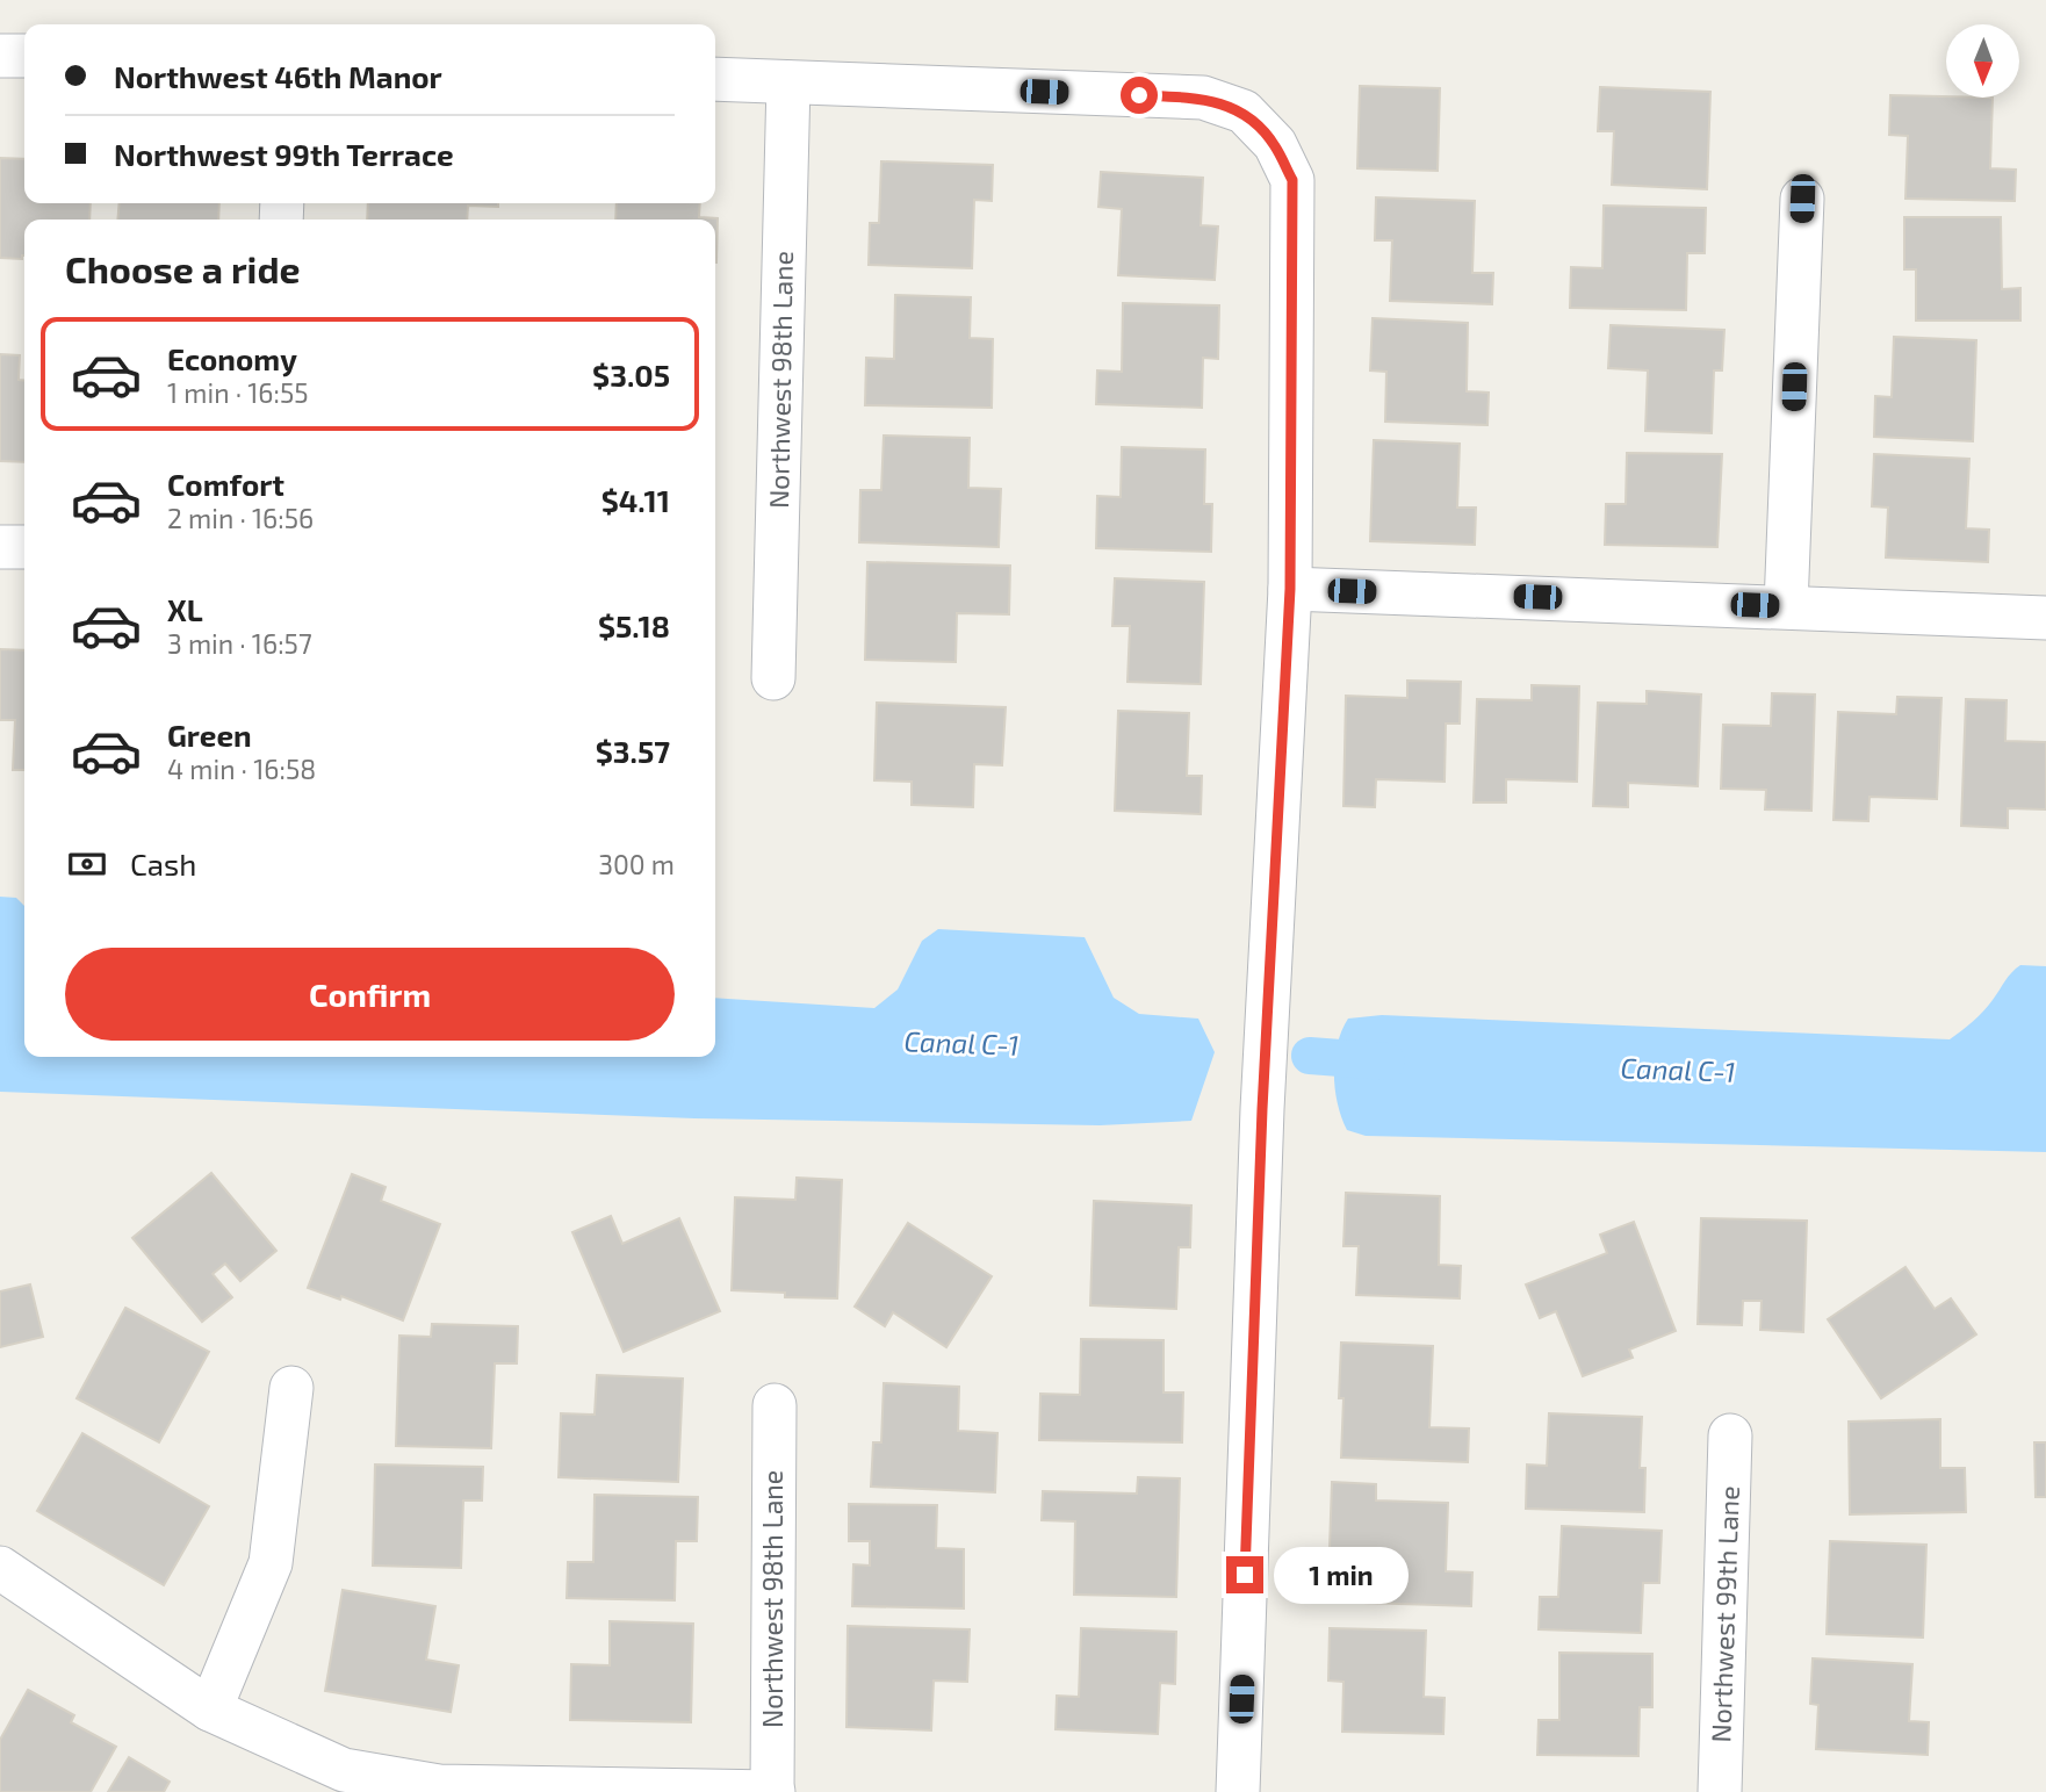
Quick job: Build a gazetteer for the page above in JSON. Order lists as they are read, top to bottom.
{
  "streets": {
    "street": ["Northwest 98th Lane", "Northwest 99th Lane"]
  },
  "water": ["Canal C-1"],
  "north": "bottom",
  "page": {
    "banner": ["Northwest 46th Manor", "Northwest 99th Terrace"],
    "heading": "Choose a ride",
    "list": [
      {
        "name": "Economy",
        "note": "1 min · 16:55",
        "value": "$3.05"
      },
      {
        "name": "Comfort",
        "note": "2 min · 16:56",
        "value": "$4.11"
      },
      {
        "name": "XL",
        "note": "3 min · 16:57",
        "value": "$5.18"
      },
      {
        "name": "Green",
        "note": "4 min · 16:58",
        "value": "$3.57"
      }
    ],
    "pay": ["Cash", "300 m"],
    "buttons": "Confirm",
    "bubble": "1 min"
  }
}
